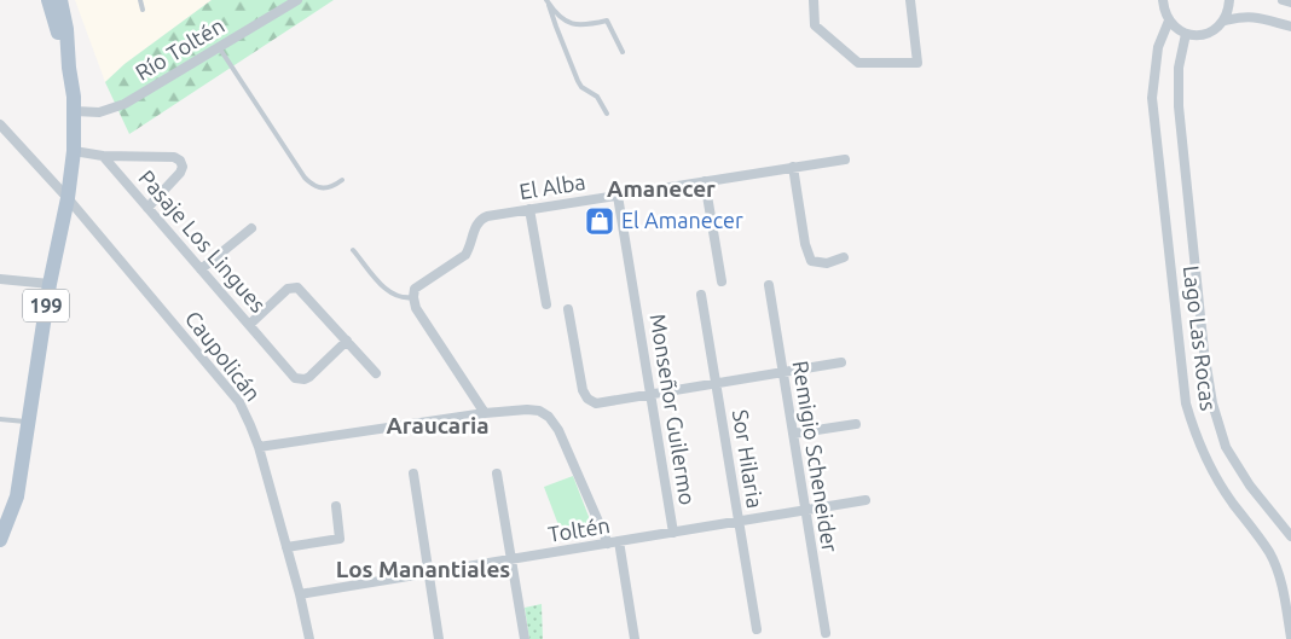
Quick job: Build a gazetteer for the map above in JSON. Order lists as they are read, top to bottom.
{
  "streets": {
    "main road": ["199"],
    "street": [
      "Río Toltén",
      "El Alba",
      "Pasaje Los Lingues",
      "Lago Las Rocas",
      "Caupolicán",
      "Monseñor Guilermo",
      "Remigio Scheneider",
      "Sor Hilaria",
      "Toltén"
    ]
  },
  "crossings": [
    ["Río Toltén", "199"],
    ["El Alba", "Monseñor Guilermo"],
    ["199", "Caupolicán"],
    ["Caupolicán", "Toltén"],
    ["Monseñor Guilermo", "Toltén"],
    ["Remigio Scheneider", "Toltén"],
    ["Sor Hilaria", "Toltén"]
  ],
  "districts": ["Amanecer", "Araucaria", "Los Manantiales"],
  "places": {
    "shop": ["El Amanecer"]
  }
}
